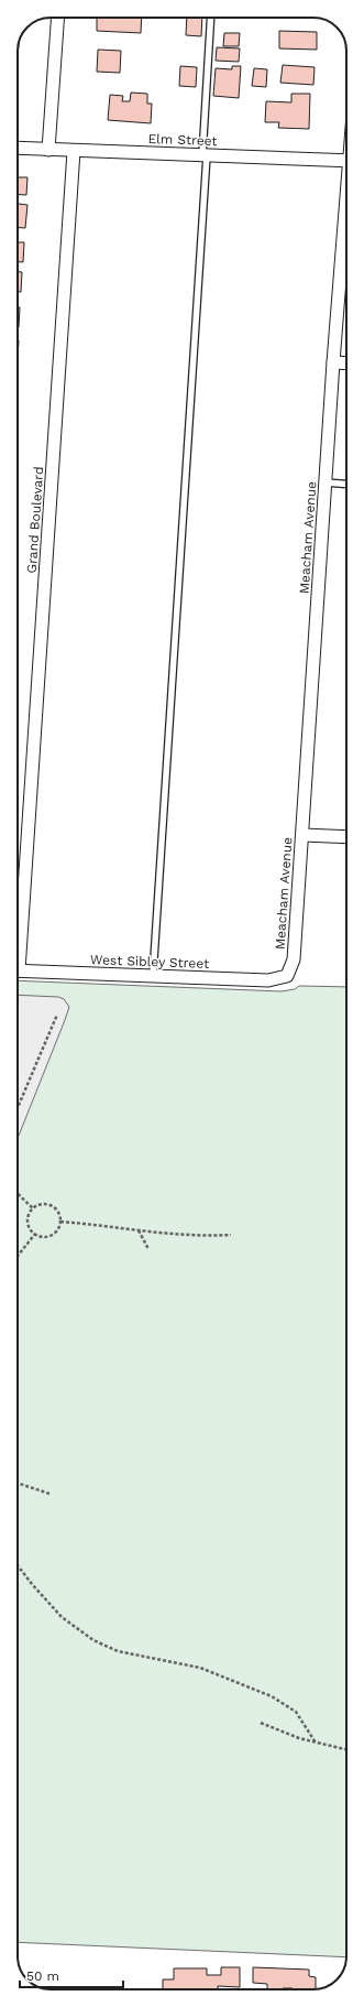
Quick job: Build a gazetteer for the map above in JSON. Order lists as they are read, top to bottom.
{
  "streets": {
    "street": [
      "Elm Street",
      "Grand Boulevard",
      "Meacham Avenue",
      "West Sibley Street"
    ]
  },
  "crossings": [
    ["Elm Street", "Grand Boulevard"],
    ["Meacham Avenue", "West Sibley Street"]
  ],
  "scale_bar": "50 m"
}
